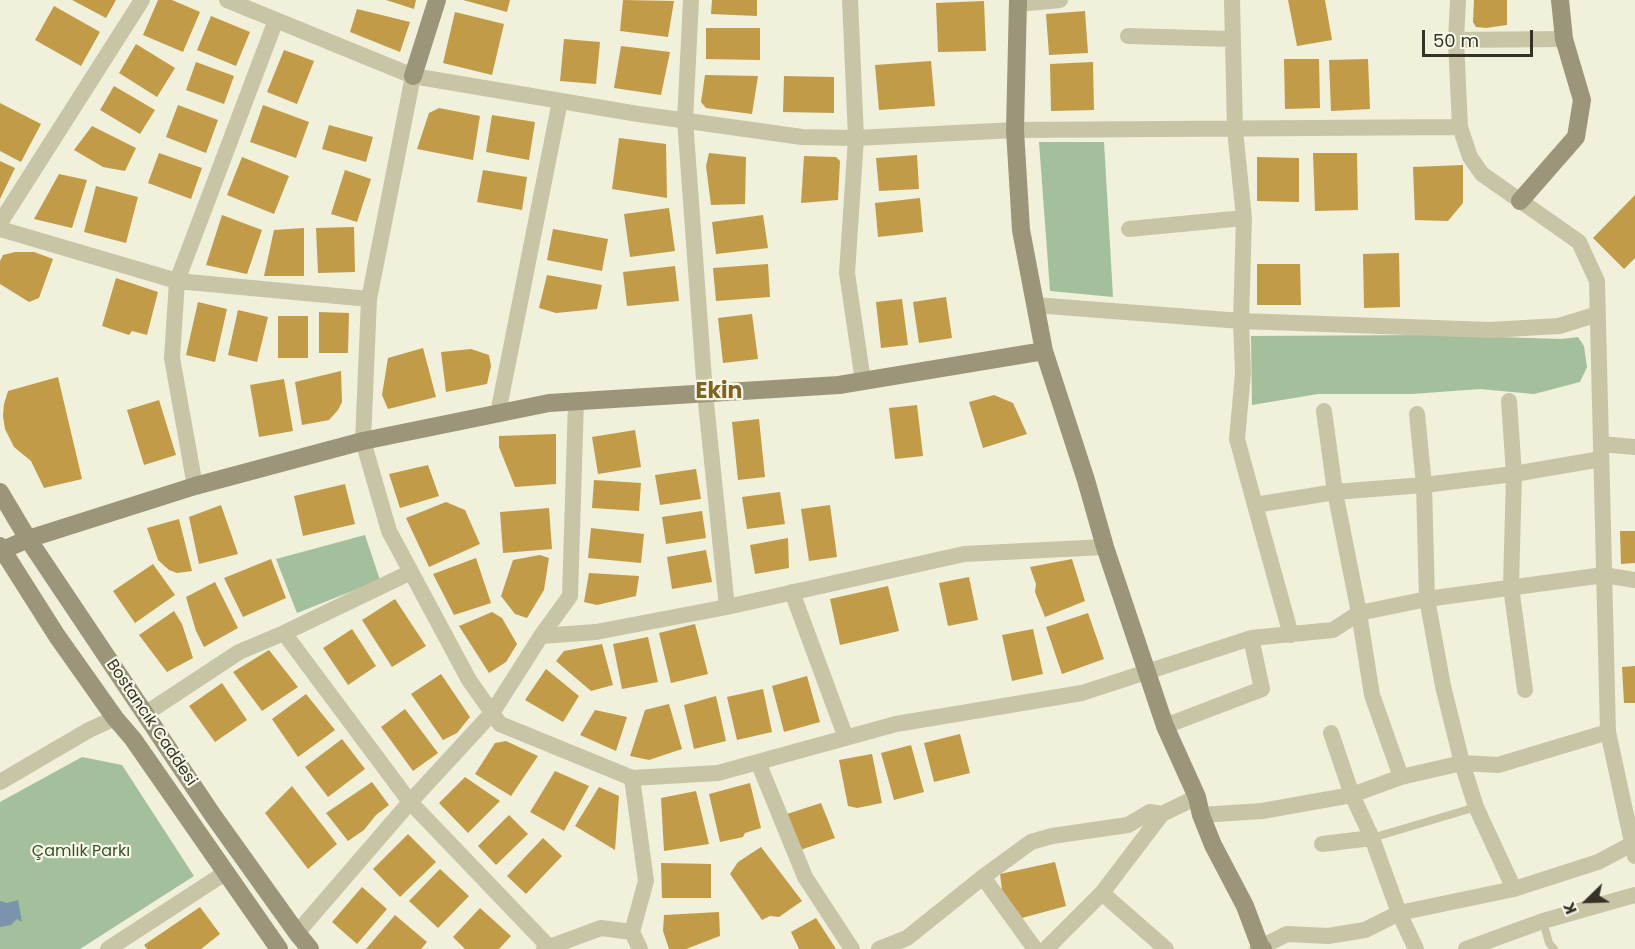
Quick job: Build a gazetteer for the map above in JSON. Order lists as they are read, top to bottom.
{
  "streets": {
    "street": ["Bostancık Caddesi"]
  },
  "districts": ["Ekin"],
  "parks": ["Çamlık Parkı"],
  "scale_bar": "50 m",
  "north": "bottom left"
}
